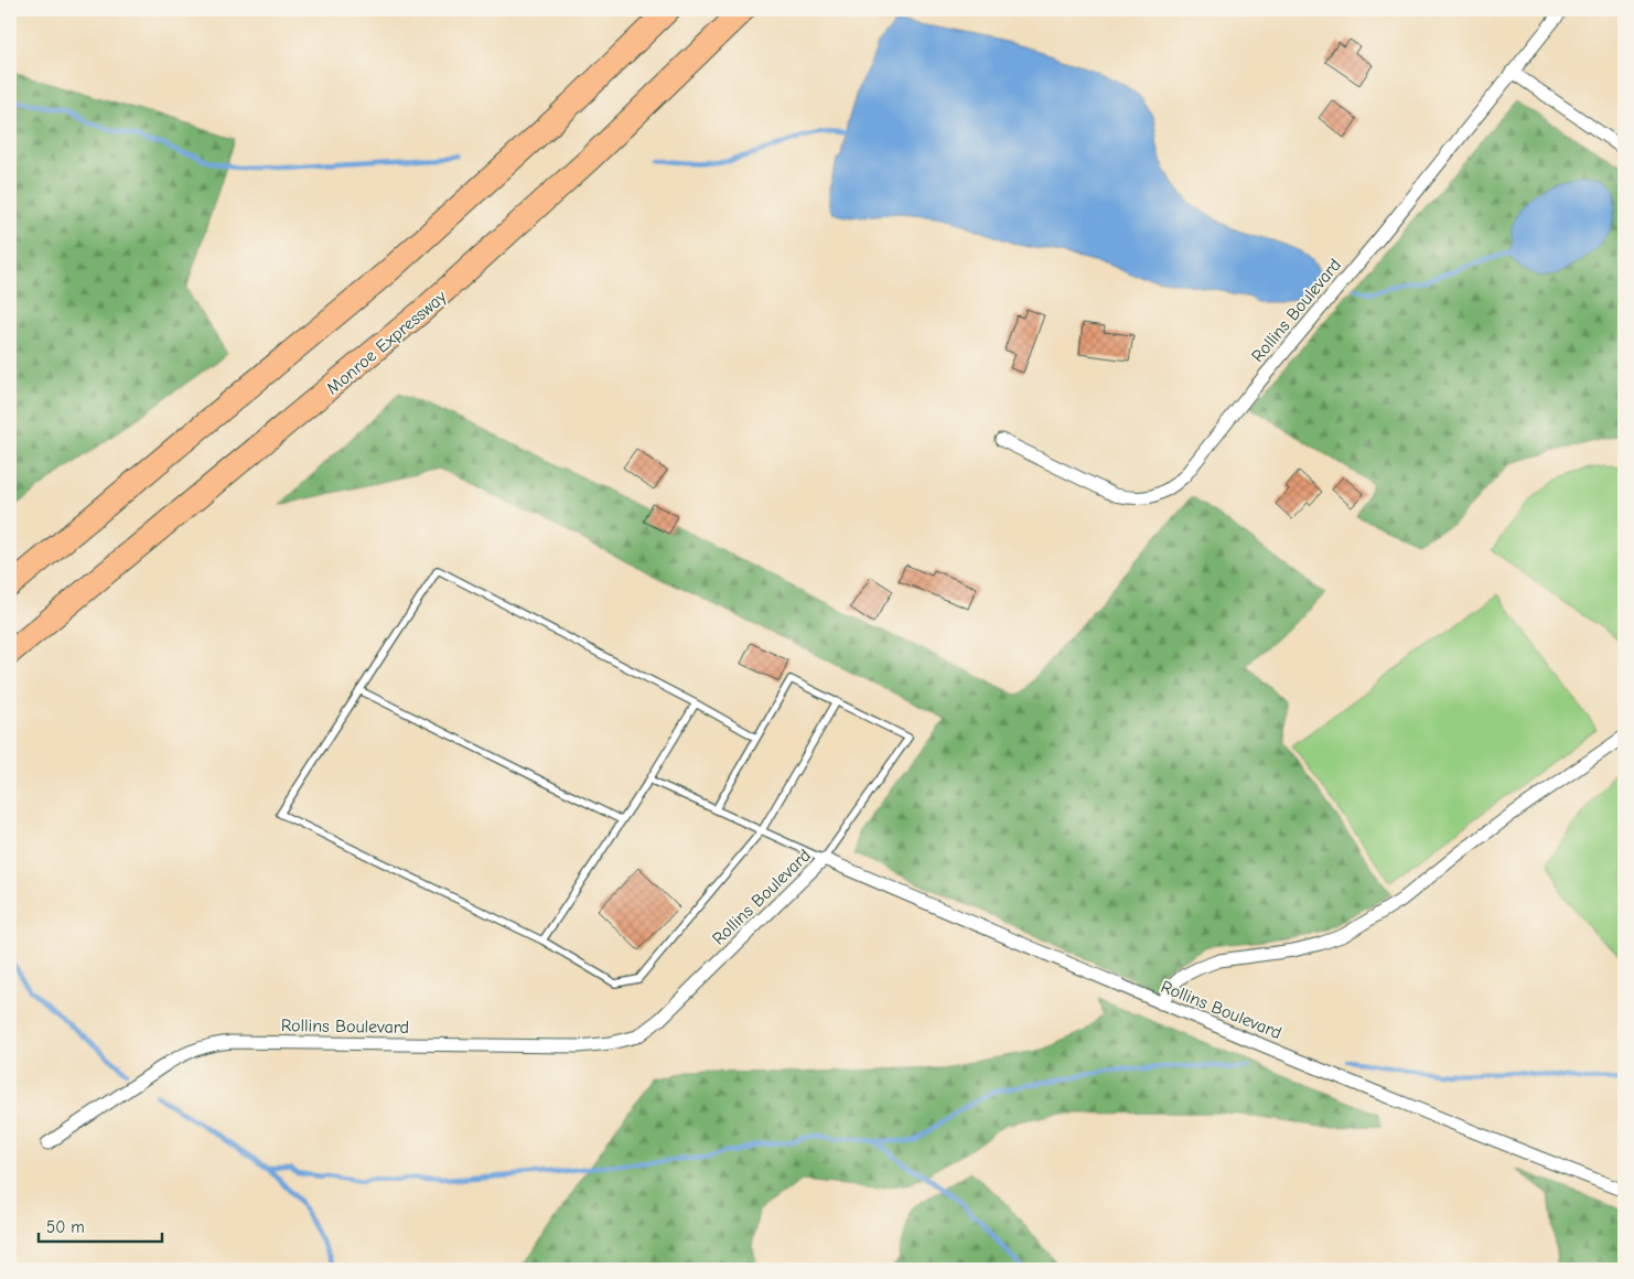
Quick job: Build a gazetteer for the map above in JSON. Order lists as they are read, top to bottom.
{
  "streets": {
    "highway": ["Monroe Expressway"],
    "street": ["Rollins Boulevard"]
  },
  "scale_bar": "50 m"
}
